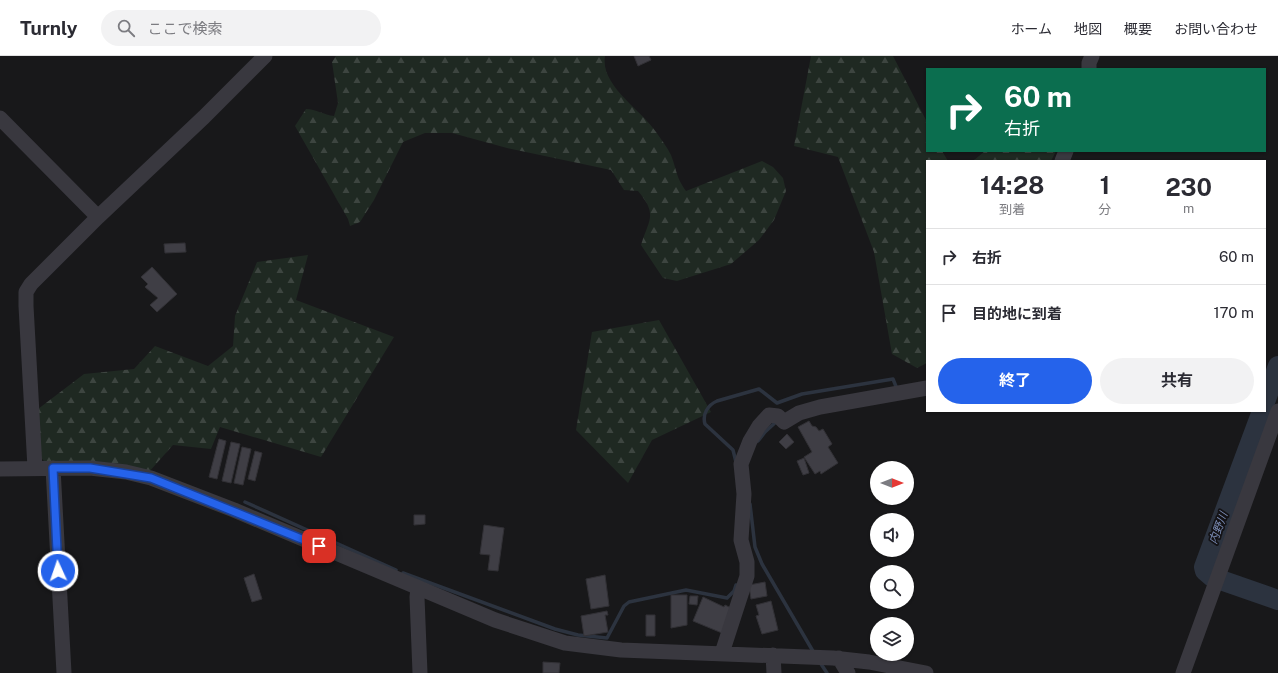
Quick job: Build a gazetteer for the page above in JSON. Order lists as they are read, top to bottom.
{
  "water": ["内野川"],
  "north": "right",
  "page": {
    "header": "Turnly",
    "search": "ここで検索",
    "nav": [
      "ホーム",
      "地図",
      "概要",
      "お問い合わせ"
    ],
    "turn": ["60 m", "右折"],
    "eta": [
      "14:28",
      "到着",
      "1",
      "分",
      "230",
      "m"
    ],
    "list": [
      {
        "name": "右折",
        "value": "60 m"
      },
      {
        "name": "目的地に到着",
        "value": "170 m"
      }
    ],
    "buttons": ["終了", "共有"]
  }
}
